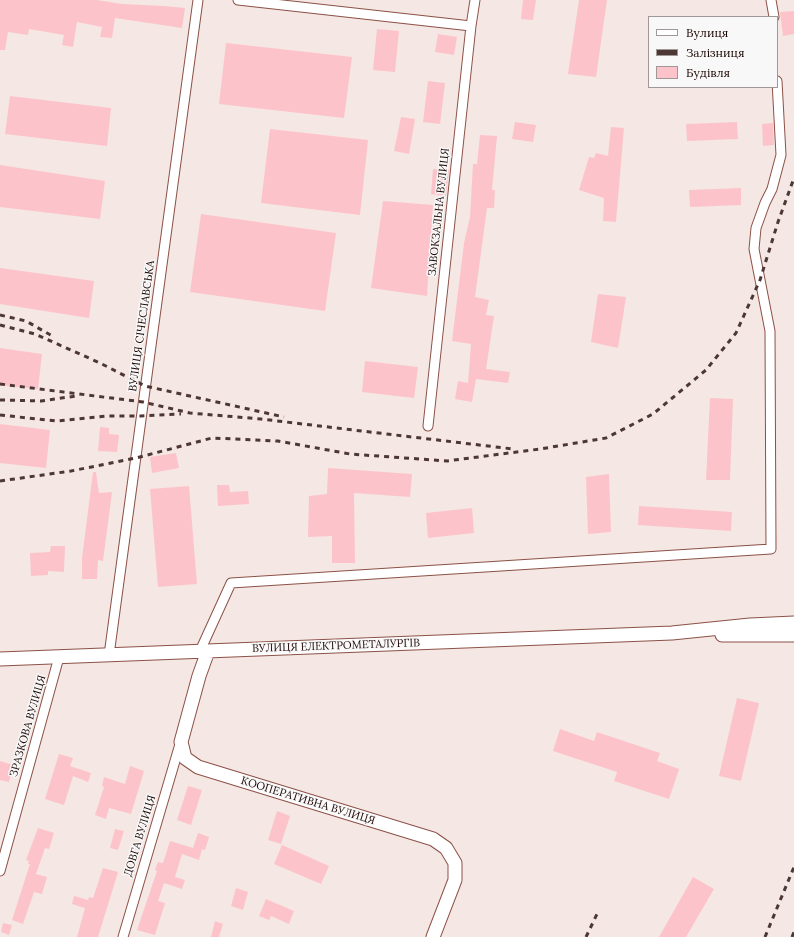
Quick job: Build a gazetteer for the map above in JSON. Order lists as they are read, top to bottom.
{
  "streets": {
    "main road": ["ВУЛИЦЯ ЕЛЕКТРОМЕТАЛУРГІВ", "КООПЕРАТИВНА ВУЛИЦЯ"],
    "street": [
      "ЗАВОКЗАЛЬНА ВУЛИЦЯ",
      "ВУЛИЦЯ СІЧЕСЛАВСЬКА",
      "ЗРАЗКОВА ВУЛИЦЯ",
      "ДОВГА ВУЛИЦЯ"
    ]
  },
  "crossings": [
    ["ВУЛИЦЯ СІЧЕСЛАВСЬКА", "ВУЛИЦЯ ЕЛЕКТРОМЕТАЛУРГІВ"],
    ["ВУЛИЦЯ ЕЛЕКТРОМЕТАЛУРГІВ", "ЗРАЗКОВА ВУЛИЦЯ"],
    ["КООПЕРАТИВНА ВУЛИЦЯ", "ДОВГА ВУЛИЦЯ"]
  ],
  "legend": ["Вулиця", "Залізниця", "Будівля"]
}
